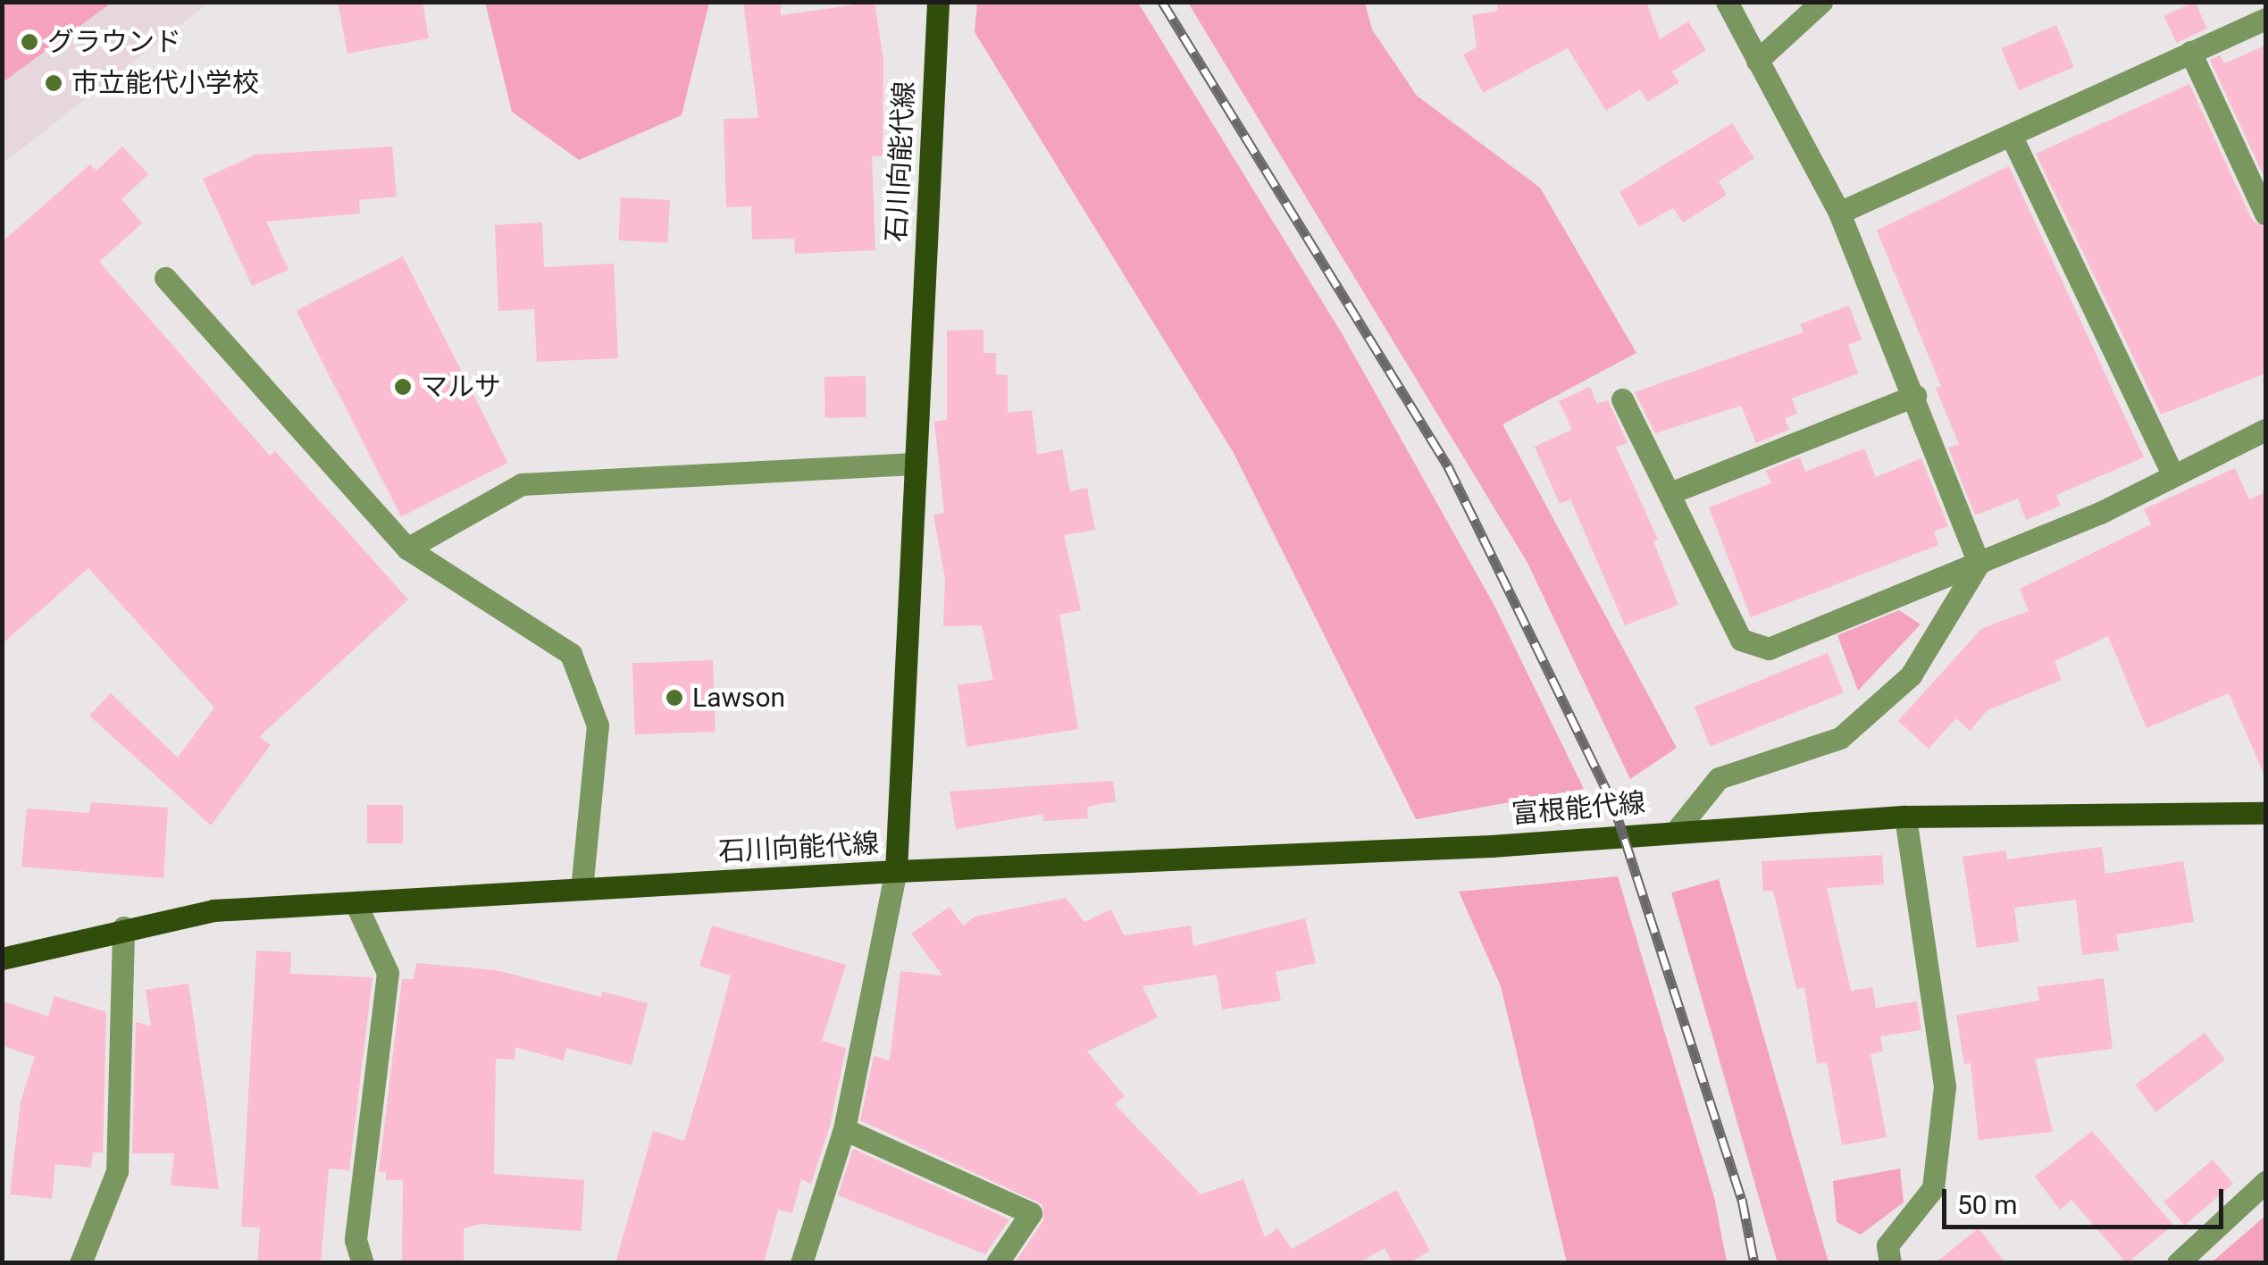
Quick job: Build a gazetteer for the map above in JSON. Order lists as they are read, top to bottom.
{
  "streets": {
    "main road": ["石川向能代線", "富根能代線"]
  },
  "crossings": [
    ["石川向能代線", "富根能代線"]
  ],
  "places": [
    "グラウンド",
    "市立能代小学校",
    "マルサ",
    "Lawson"
  ],
  "scale_bar": "50 m"
}
